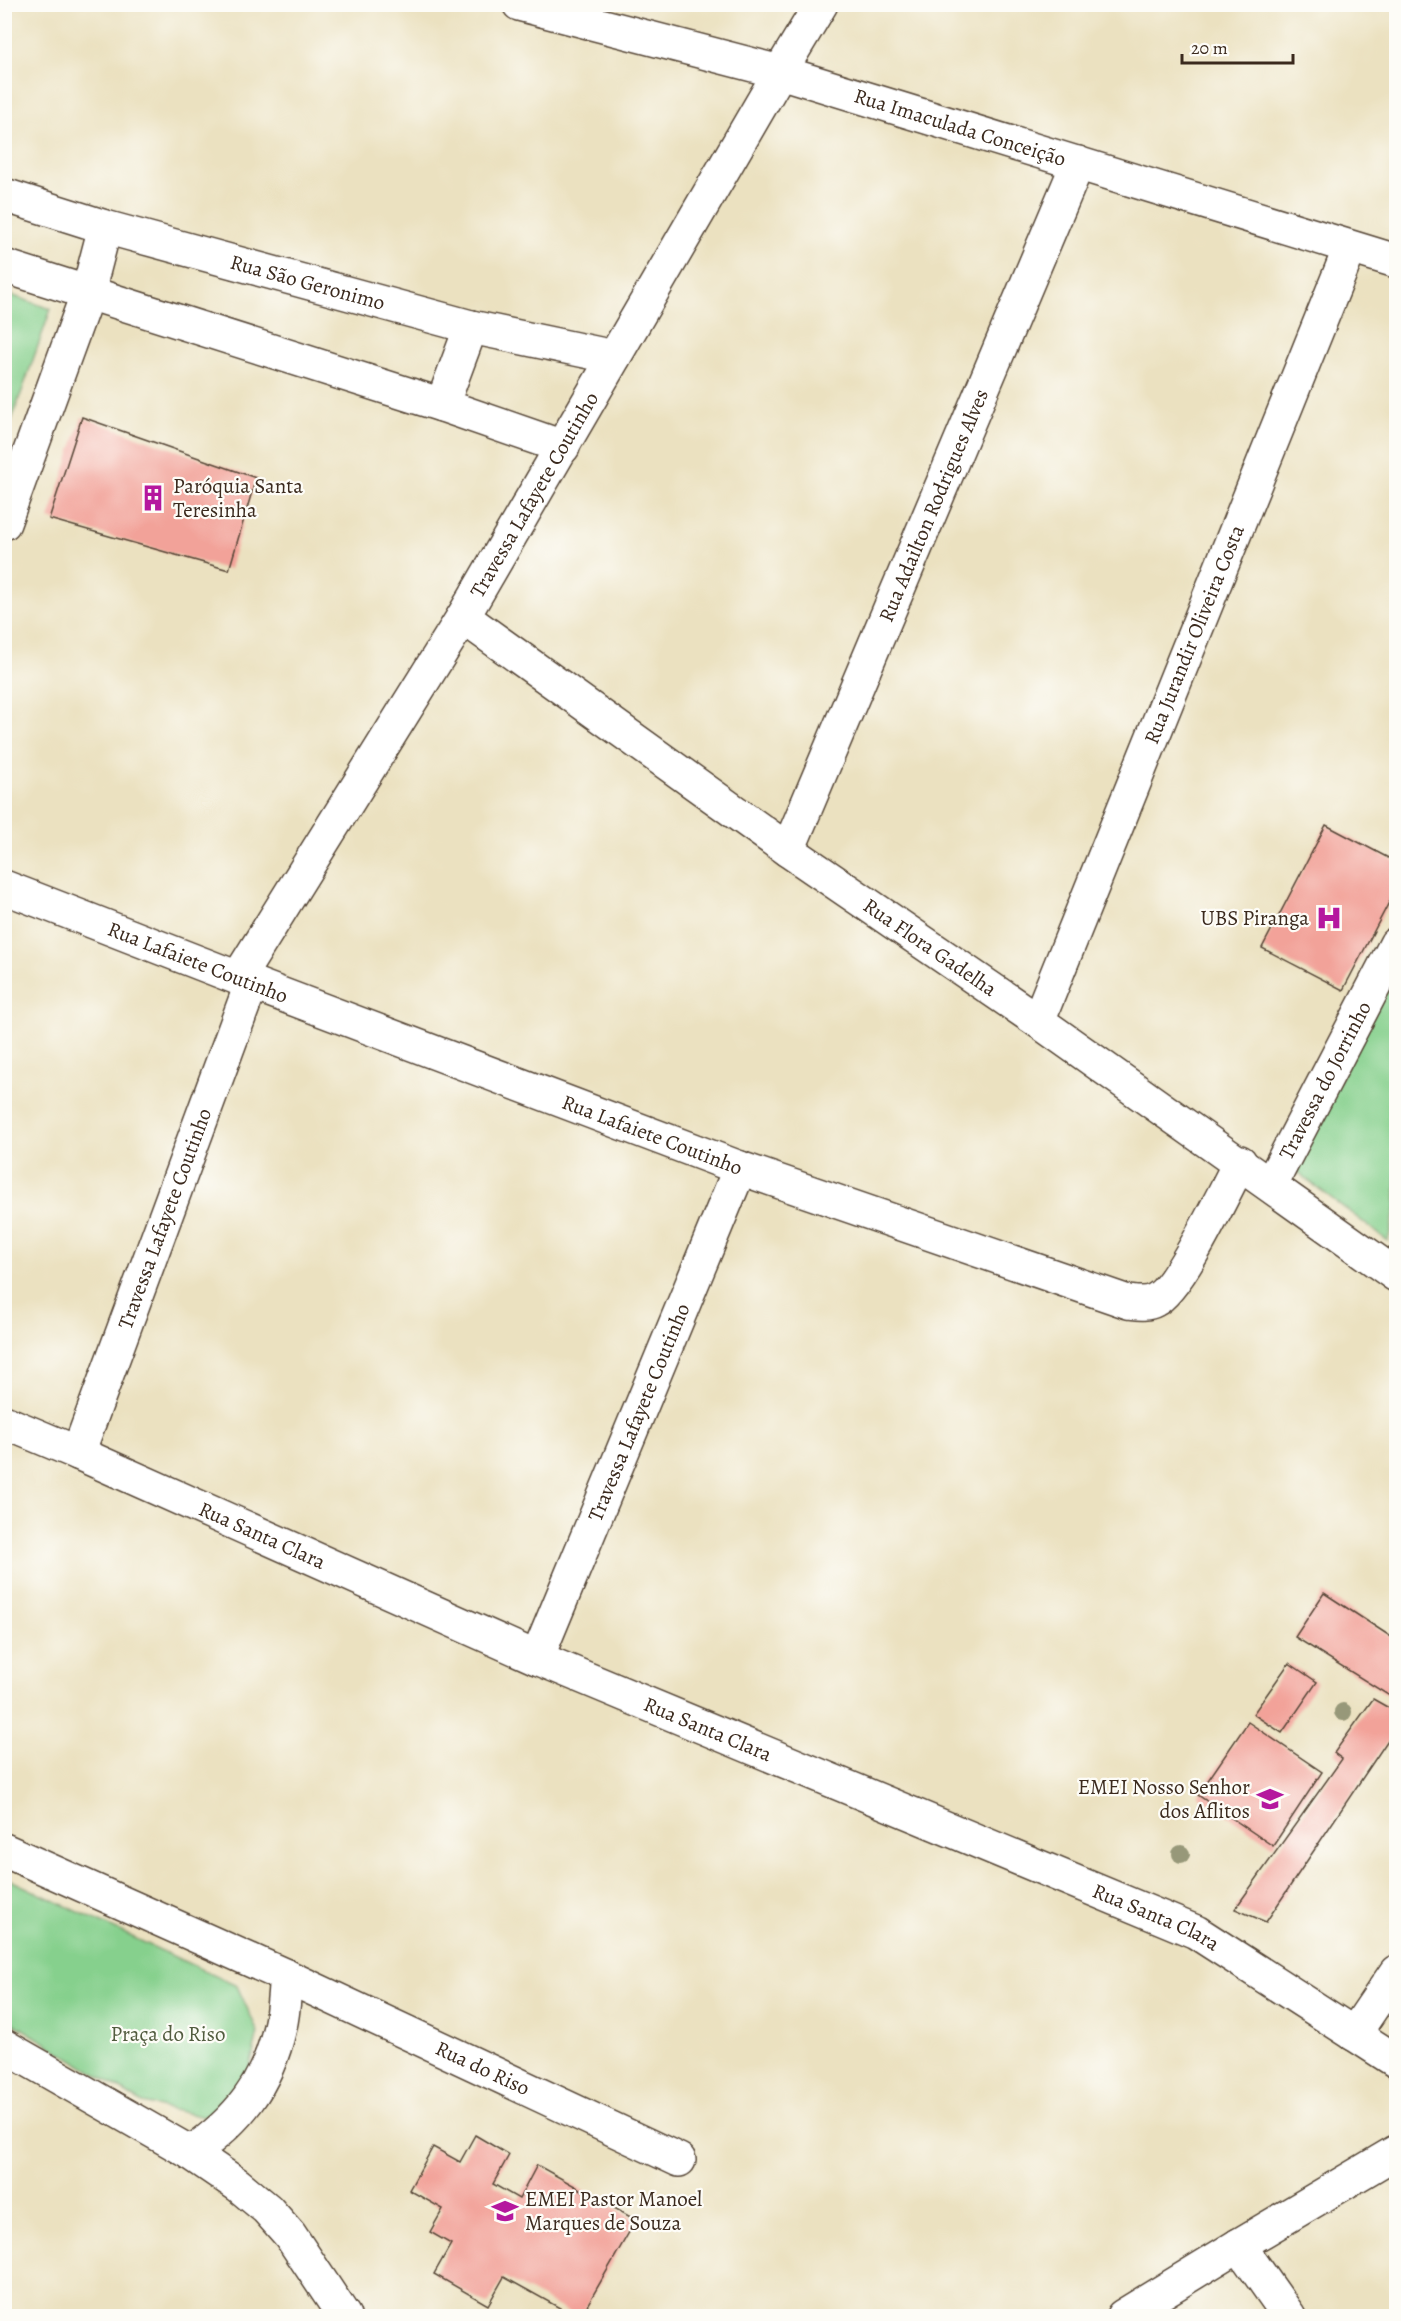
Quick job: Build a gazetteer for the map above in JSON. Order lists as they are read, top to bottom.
{
  "streets": {
    "street": [
      "Rua Imaculada Conceição",
      "Rua São Geronimo",
      "Travessa Lafayete Coutinho",
      "Rua Adailton Rodrigues Alves",
      "Rua Jurandir Oliveira Costa",
      "Rua Flora Gadelha",
      "Rua Lafaiete Coutinho",
      "Travessa do Jorrinho",
      "Rua Santa Clara",
      "Rua do Riso"
    ]
  },
  "crossings": [
    ["Rua Imaculada Conceição", "Travessa Lafayete Coutinho"],
    ["Rua Imaculada Conceição", "Rua Adailton Rodrigues Alves"],
    ["Rua Imaculada Conceição", "Rua Jurandir Oliveira Costa"],
    ["Rua São Geronimo", "Travessa Lafayete Coutinho"],
    ["Travessa Lafayete Coutinho", "Rua Flora Gadelha"],
    ["Travessa Lafayete Coutinho", "Rua Lafaiete Coutinho"],
    ["Travessa Lafayete Coutinho", "Rua Santa Clara"],
    ["Rua Adailton Rodrigues Alves", "Rua Flora Gadelha"],
    ["Rua Jurandir Oliveira Costa", "Rua Flora Gadelha"],
    ["Rua Flora Gadelha", "Rua Lafaiete Coutinho"],
    ["Rua Flora Gadelha", "Travessa do Jorrinho"]
  ],
  "parks": ["Praça do Riso"],
  "places": {
    "building": ["Paróquia Santa Teresinha"],
    "hospital": ["UBS Piranga"],
    "school or university": ["EMEI Nosso Senhor dos Aflitos", "EMEI Pastor Manoel Marques de Souza"]
  },
  "scale_bar": "20 m"
}
